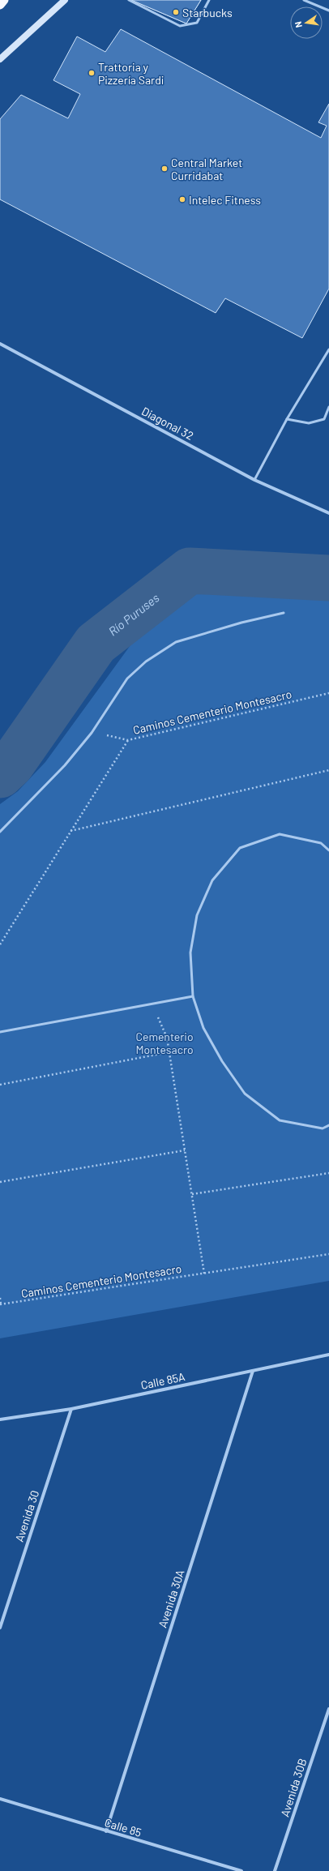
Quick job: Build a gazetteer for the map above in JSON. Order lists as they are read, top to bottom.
{
  "streets": {
    "street": [
      "Diagonal 32",
      "Calle 85A",
      "Avenida 30",
      "Avenida 30A",
      "Avenida 30B",
      "Calle 85"
    ],
    "path": ["Caminos Cementerio Montesacro"]
  },
  "crossings": [
    ["Calle 85A", "Avenida 30"],
    ["Calle 85A", "Avenida 30A"],
    ["Avenida 30A", "Calle 85"]
  ],
  "water": ["Río Puruses"],
  "parks": ["Cementerio Montesacro"],
  "places": [
    "Starbucks",
    "Trattoria y Pizzería Sardi",
    "Central Market Curridabat",
    "Intelec Fitness"
  ],
  "north": "left"
}
